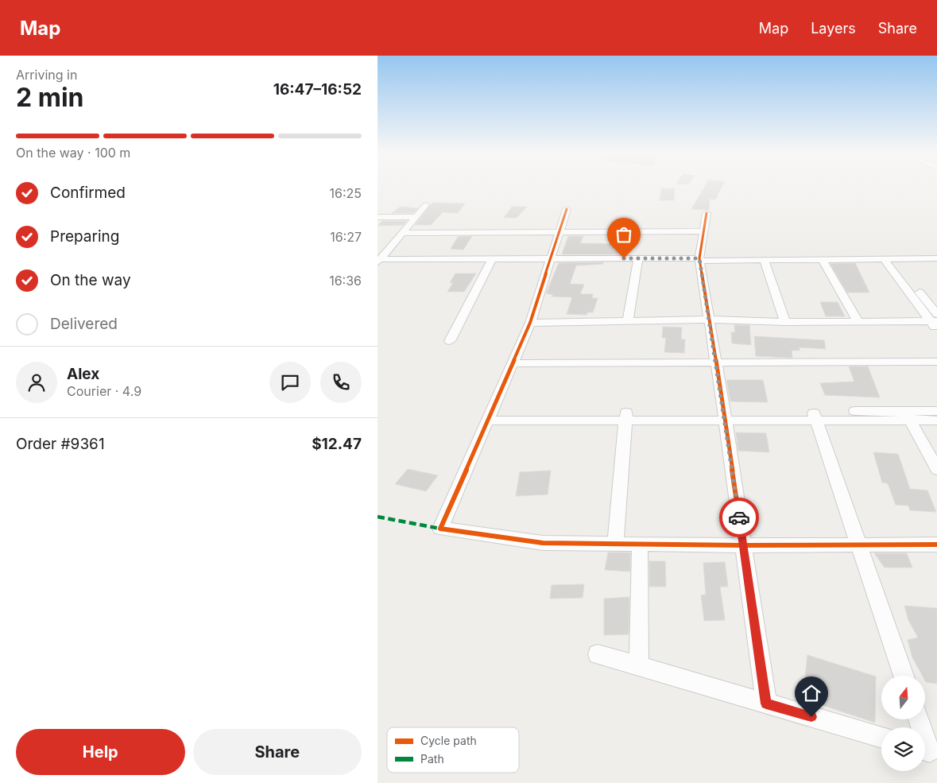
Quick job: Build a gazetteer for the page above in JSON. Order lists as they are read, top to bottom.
{
  "legend": ["Cycle path", "Path"],
  "north": "top",
  "page": {
    "header": "Map",
    "nav": ["Map", "Layers", "Share"],
    "heading": ["2 min", "Arriving in", "16:47–16:52"],
    "panel": [
      "Alex",
      "Courier · 4.9",
      "Order #9361",
      "$12.47"
    ],
    "bar": "On the way · 100 m",
    "list": [
      ["Confirmed", "16:25"],
      ["Preparing", "16:27"],
      ["On the way", "16:36"],
      "Delivered"
    ],
    "buttons": ["Help", "Share"]
  }
}
